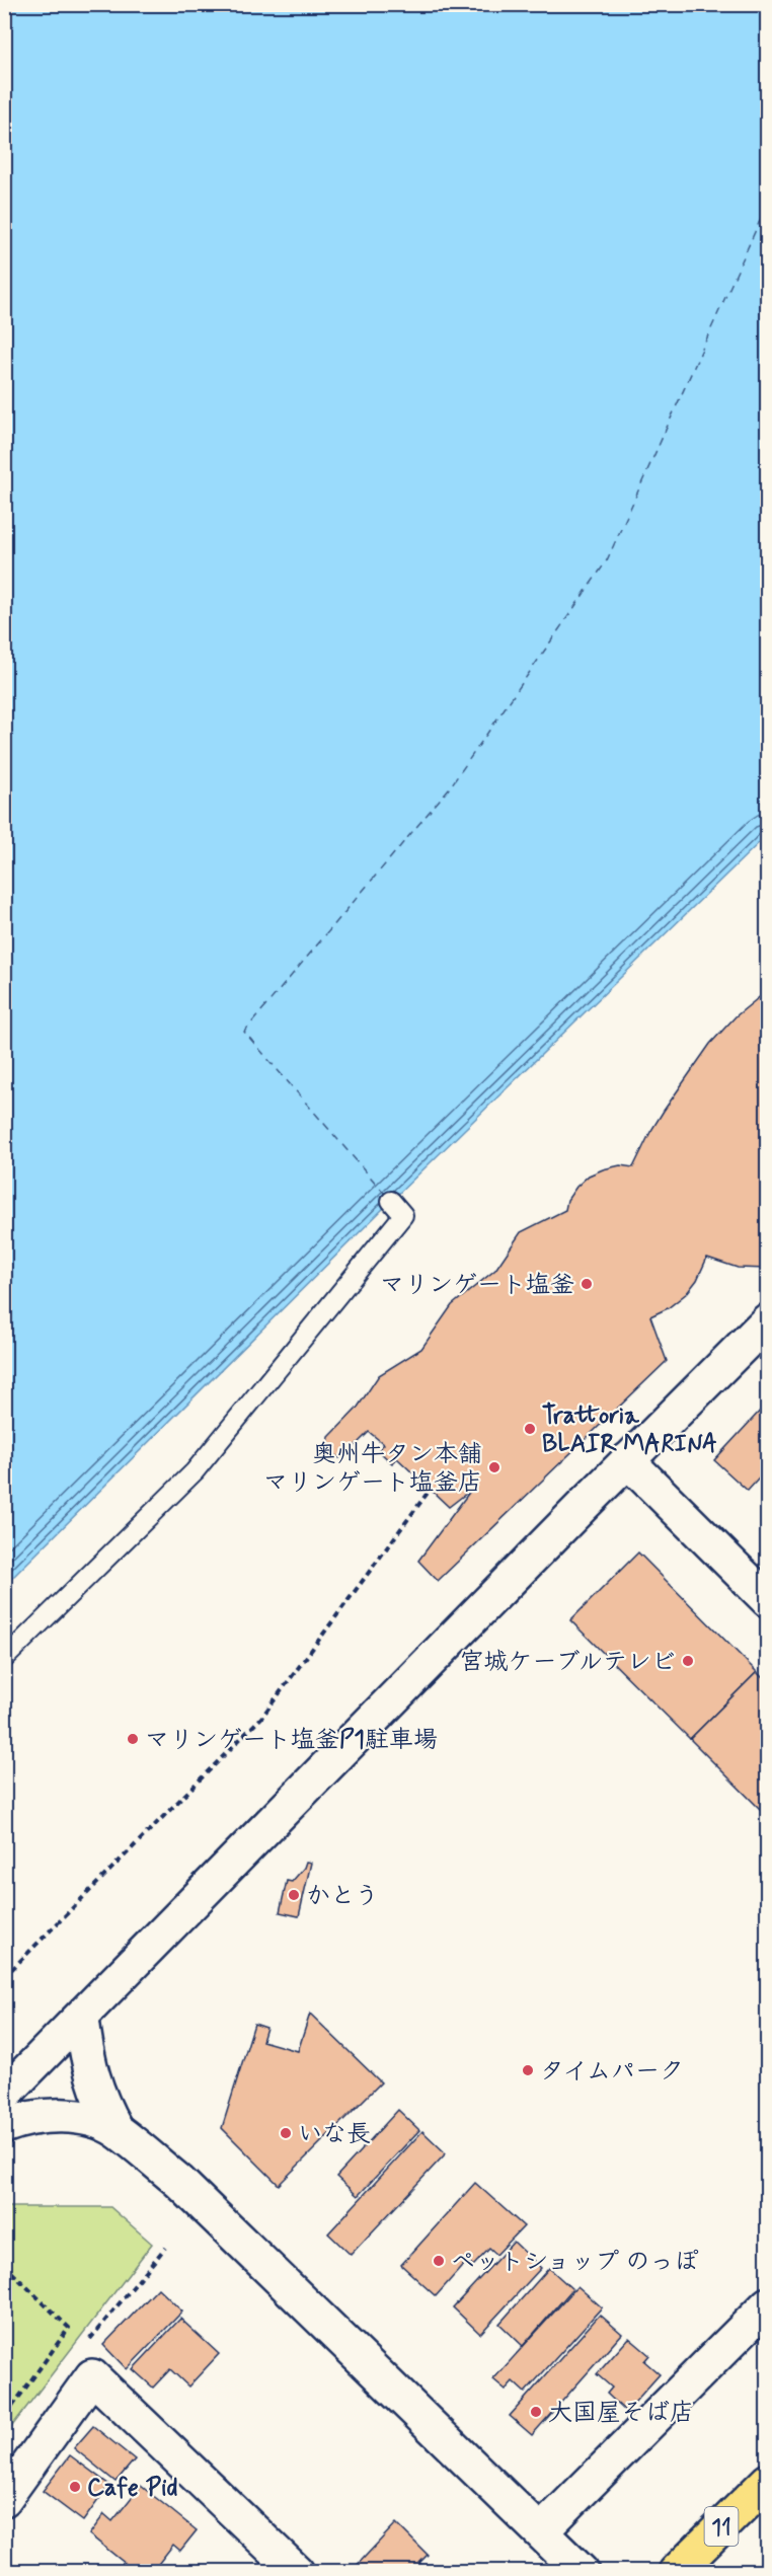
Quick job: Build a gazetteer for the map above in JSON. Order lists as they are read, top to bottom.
{
  "streets": {
    "main road": ["11"]
  },
  "places": [
    "マリンゲート塩釜",
    "Trattoria BLAIR MARINA",
    "奥州牛タン本舗 マリンゲート塩釜店",
    "宮城ケーブルテレビ",
    "マリンゲート塩釜P1駐車場",
    "かとう",
    "タイムパーク",
    "いな長",
    "ペットショップ のっぽ",
    "大国屋そば店",
    "Cafe Pid"
  ]
}
